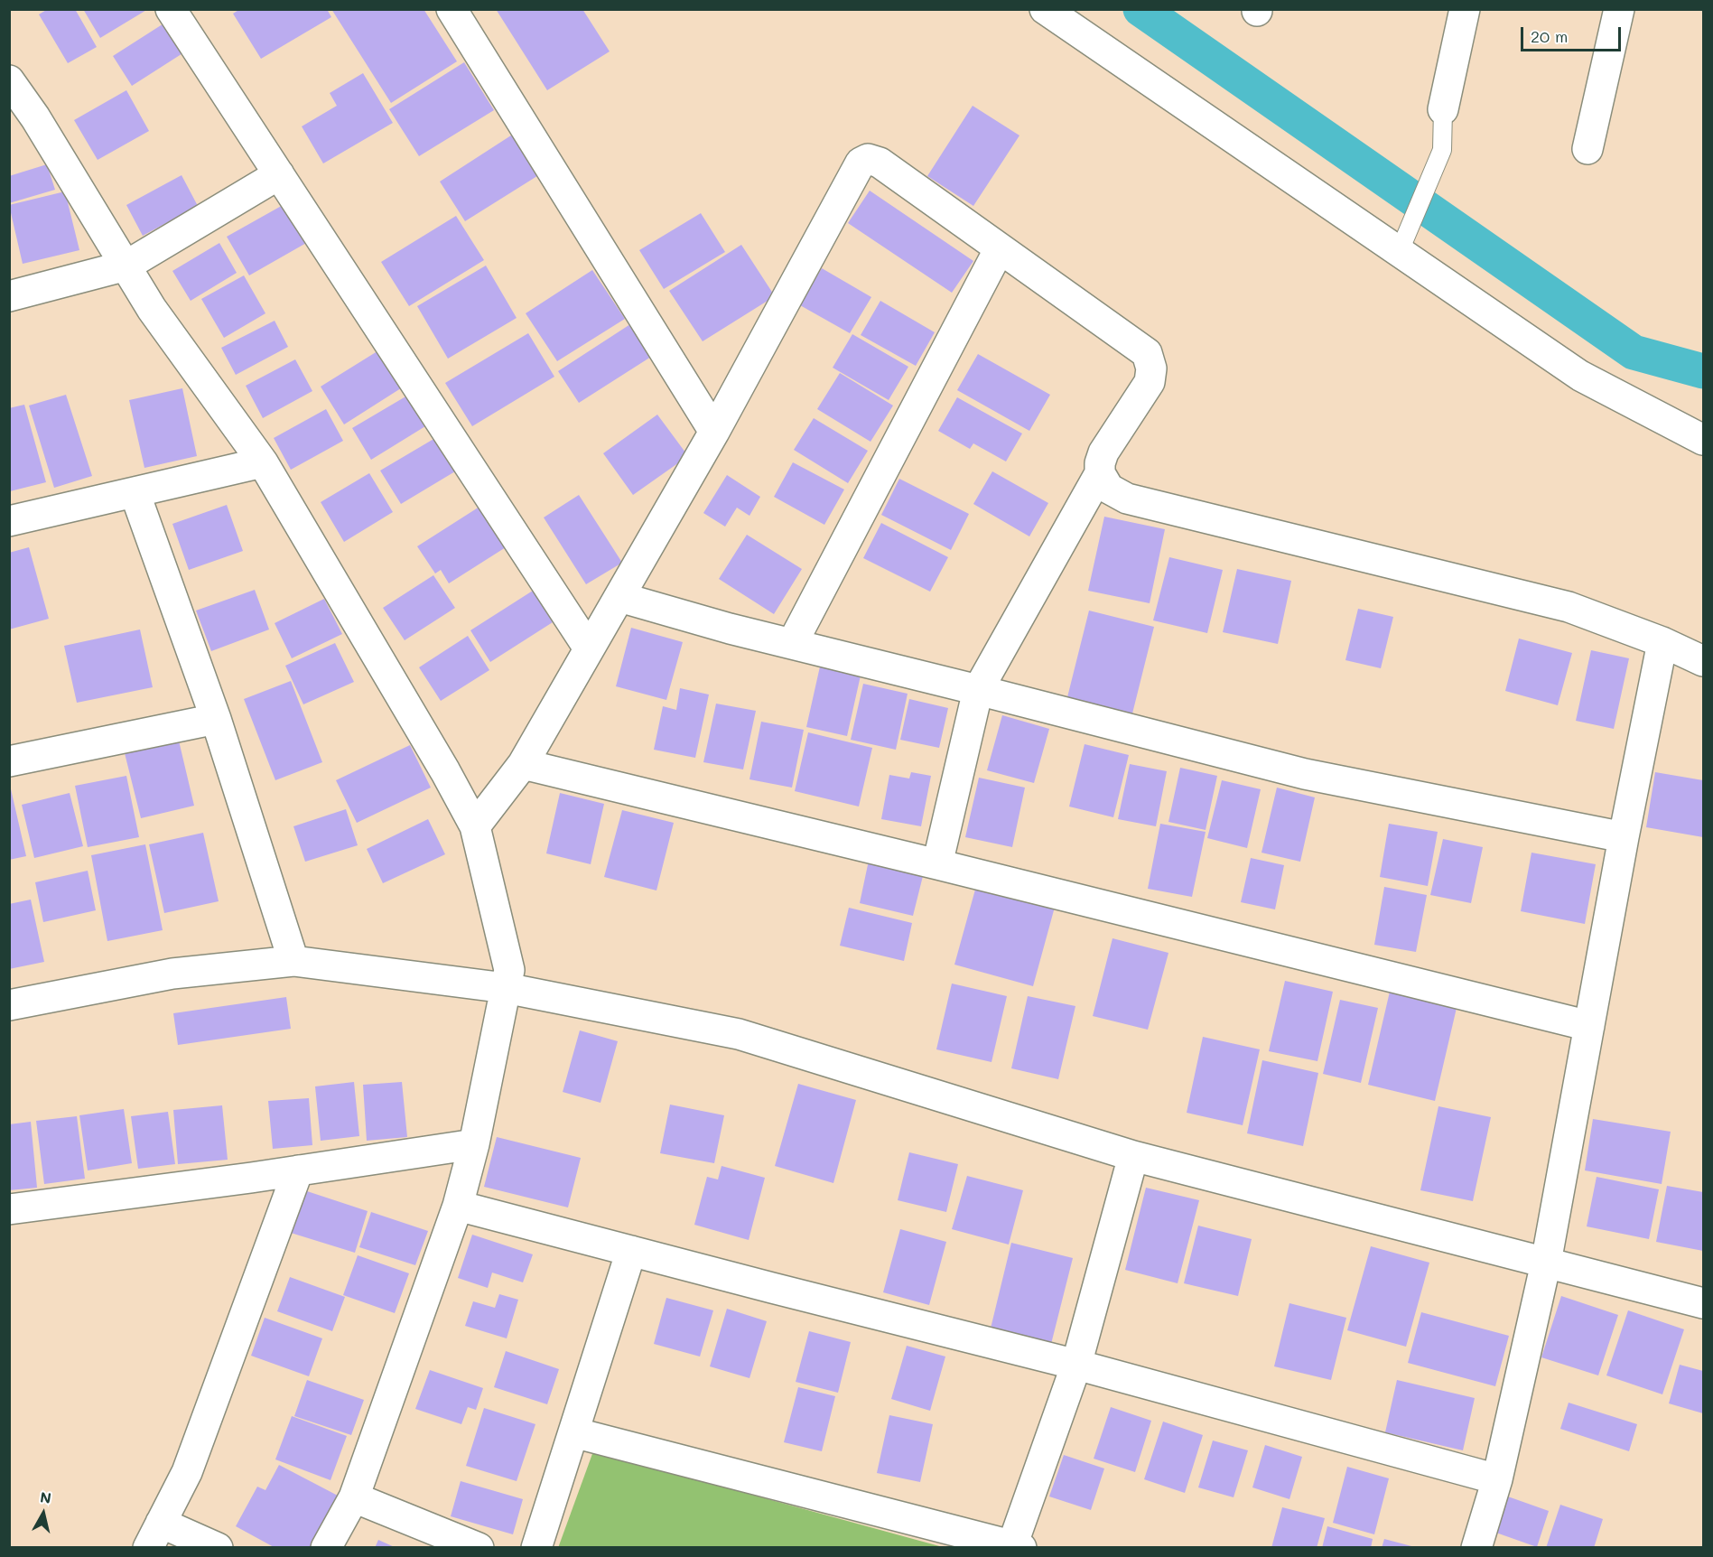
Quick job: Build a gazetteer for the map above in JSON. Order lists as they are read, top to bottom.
{
  "scale_bar": "20 m",
  "north": "top"
}
